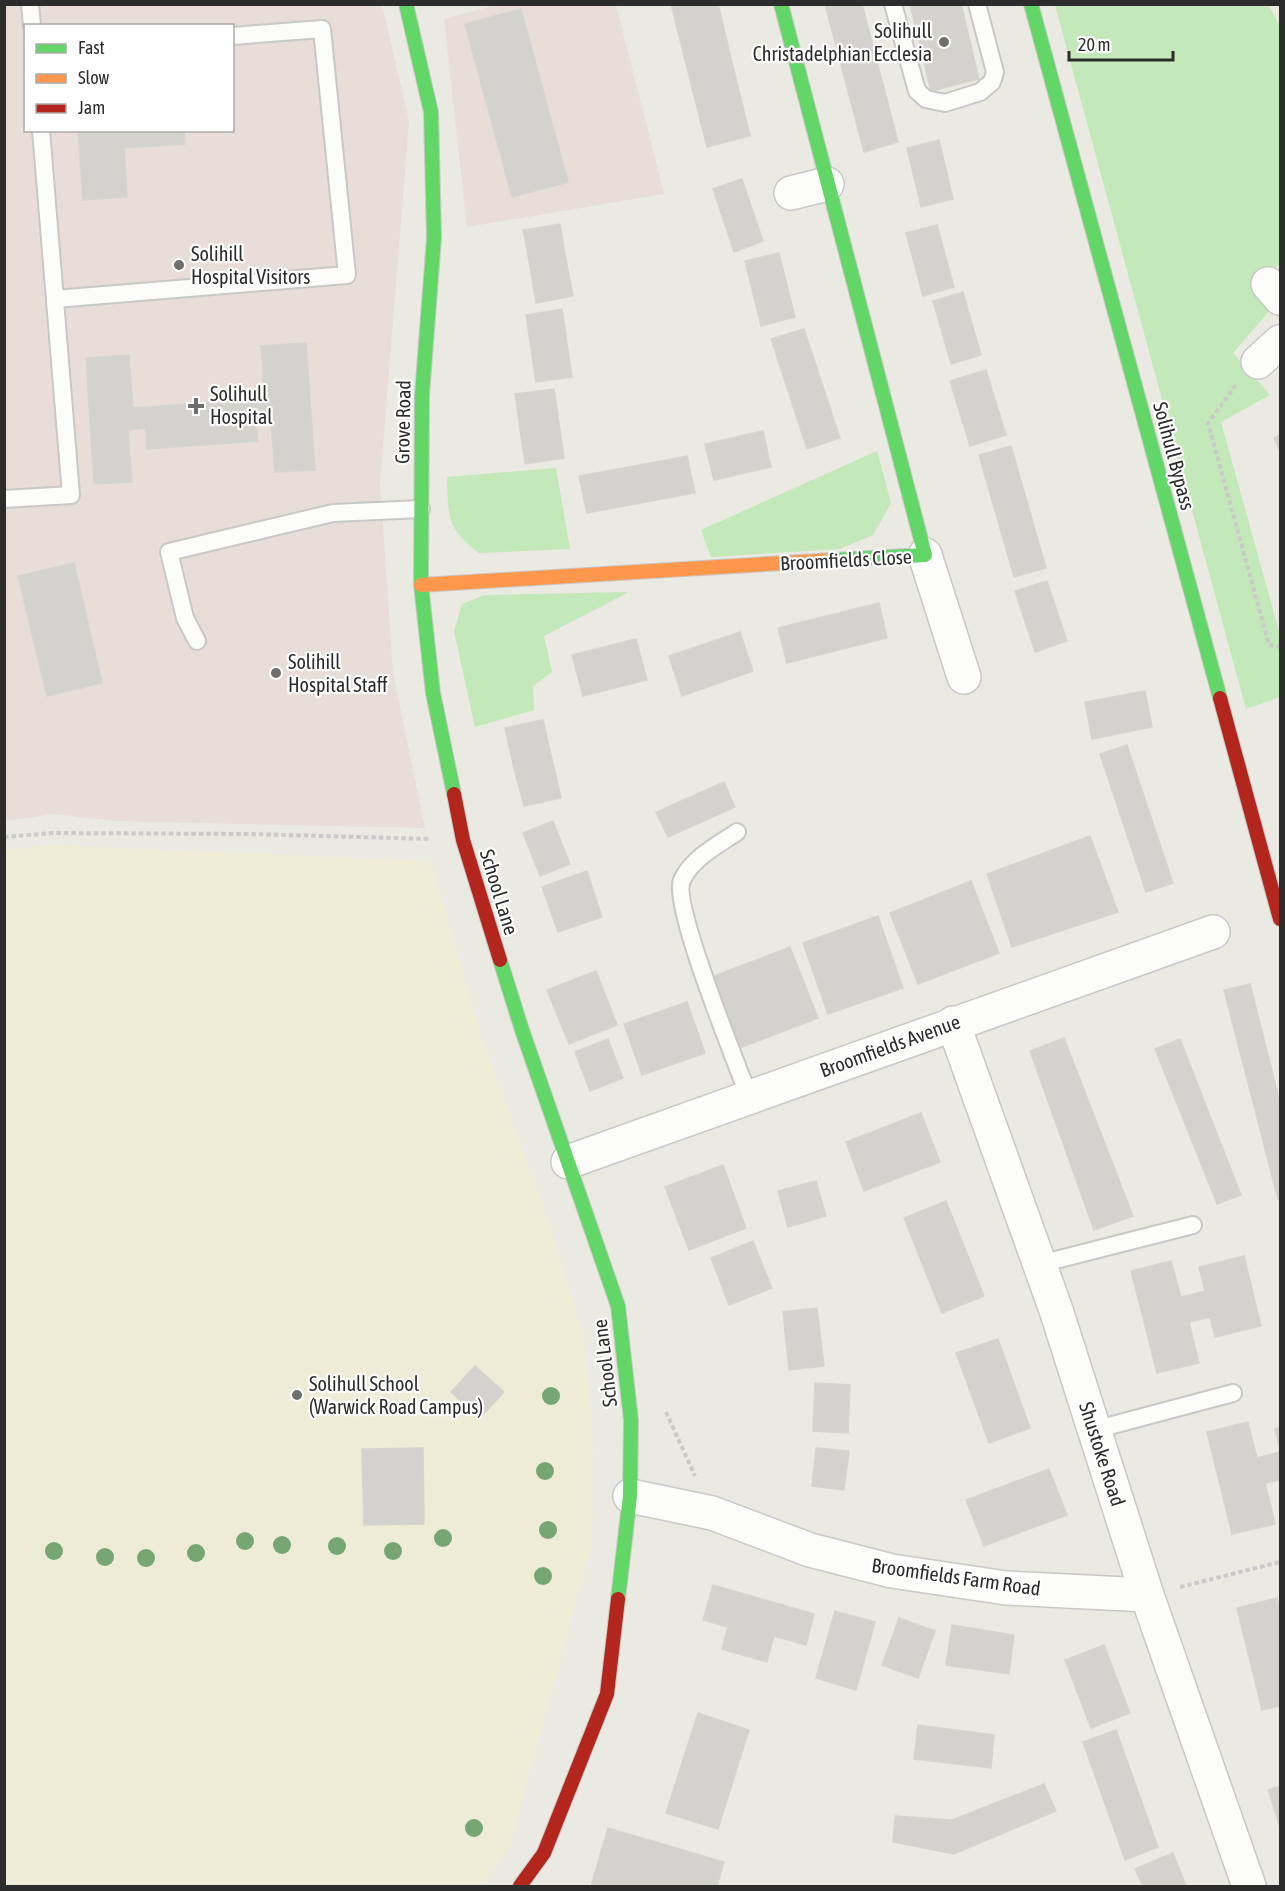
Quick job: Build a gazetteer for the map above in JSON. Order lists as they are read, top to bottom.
{
  "streets": {
    "main road": [
      "Grove Road",
      "Solihull Bypass",
      "Broomfields Close",
      "School Lane"
    ],
    "street": ["Broomfields Avenue", "Shustoke Road", "Broomfields Farm Road"]
  },
  "crossings": [
    ["Grove Road", "Broomfields Close"],
    ["Grove Road", "School Lane"],
    ["School Lane", "Broomfields Avenue"],
    ["School Lane", "Broomfields Farm Road"],
    ["Broomfields Avenue", "Shustoke Road"],
    ["Shustoke Road", "Broomfields Farm Road"]
  ],
  "places": {
    "other": [
      "Solihull Christadelphian Ecclesia",
      "Solihill Hospital Visitors",
      "Solihill Hospital Staff",
      "Solihull School (Warwick Road Campus)"
    ],
    "health": ["Solihull Hospital"]
  },
  "legend": ["Fast", "Slow", "Jam"],
  "scale_bar": "20 m"
}
